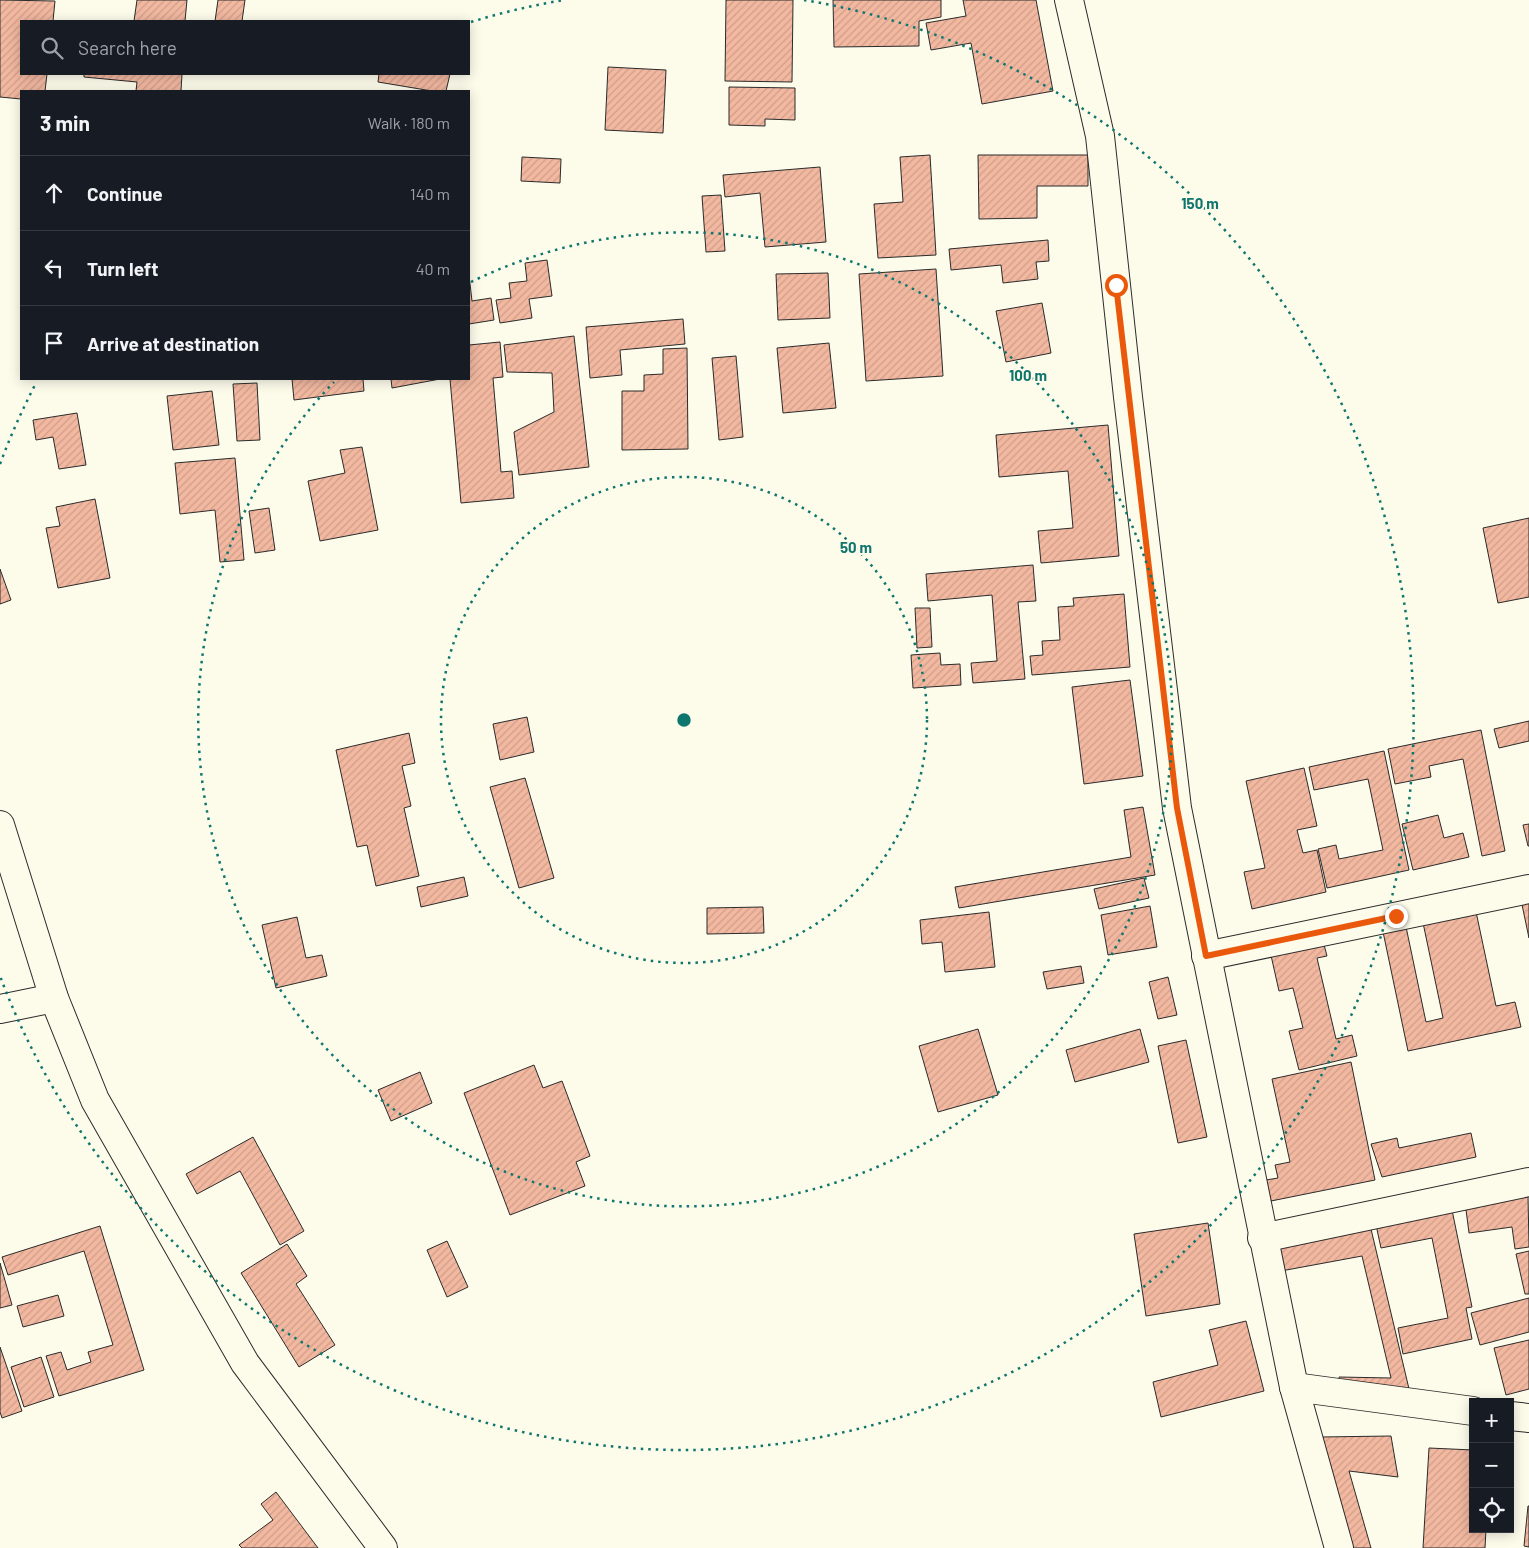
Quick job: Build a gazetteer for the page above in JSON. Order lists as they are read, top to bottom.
{
  "page": {
    "search": "Search here",
    "heading": ["3 min", "Walk · 180 m"],
    "list": [
      ["Continue", "140 m"],
      ["Turn left", "40 m"],
      "Arrive at destination"
    ],
    "map_buttons": ["+", "−"]
  },
  "rings": ["150 m", "100 m", "50 m"]
}
